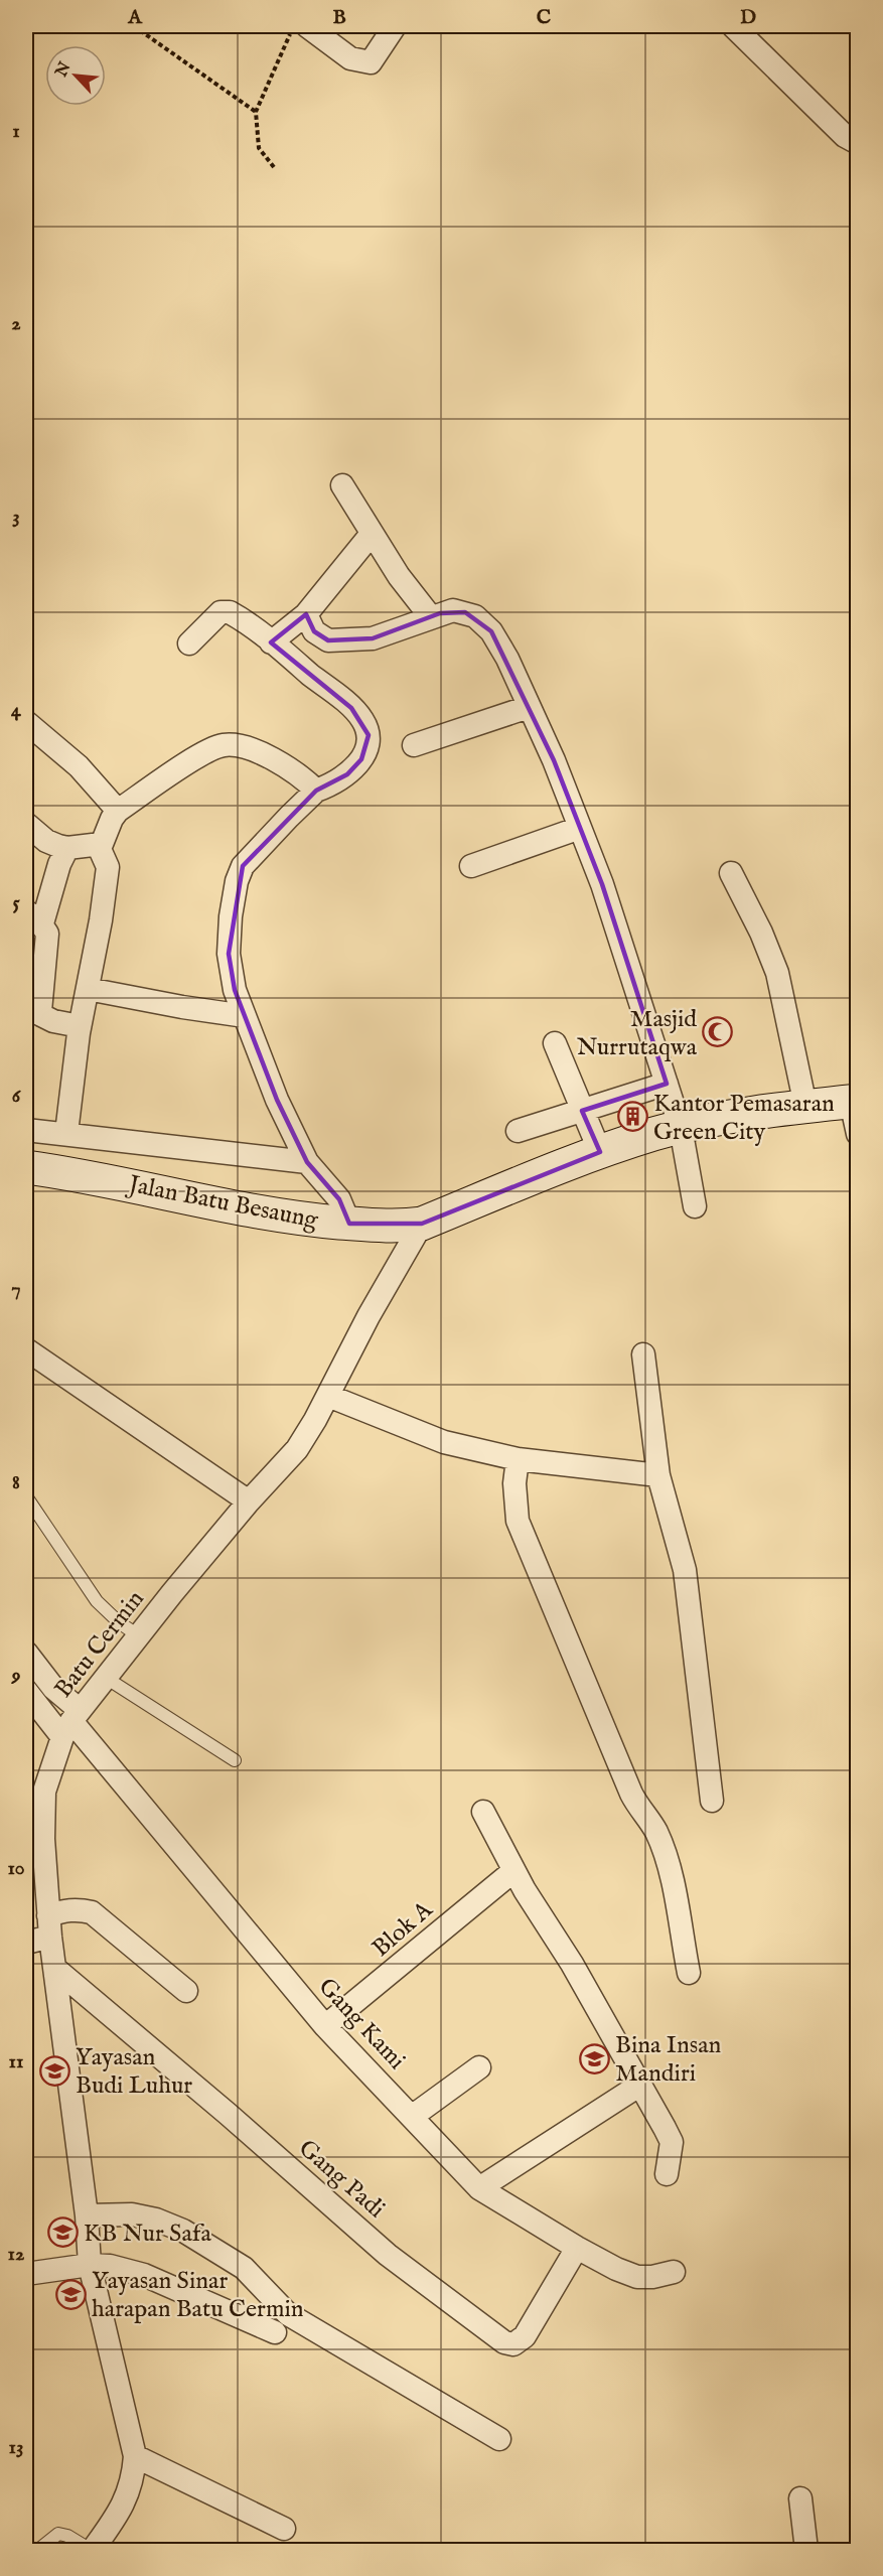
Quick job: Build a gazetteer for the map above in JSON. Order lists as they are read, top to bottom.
{
  "streets": {
    "street": [
      "Jalan Batu Besaung",
      "Batu Cermin",
      "Blok A",
      "Gang Kami",
      "Gang Padi"
    ]
  },
  "crossings": [
    ["Jalan Batu Besaung", "Batu Cermin"],
    ["Batu Cermin", "Gang Kami"],
    ["Batu Cermin", "Gang Padi"],
    ["Blok A", "Gang Kami"],
    ["Gang Kami", "Gang Padi"]
  ],
  "places": {
    "mosque": ["Masjid Nurrutaqwa"],
    "building": ["Kantor Pemasaran Green City"],
    "school or university": [
      "Bina Insan Mandiri",
      "Yayasan Budi Luhur",
      "KB Nur Safa",
      "Yayasan Sinar harapan Batu Cermin"
    ]
  },
  "north": "top left",
  "grid": {
    "columns": [
      "A",
      "B",
      "C",
      "D"
    ],
    "rows": [
      "1",
      "2",
      "3",
      "4",
      "5",
      "6",
      "7",
      "8",
      "9",
      "10",
      "11",
      "12",
      "13"
    ]
  }
}
